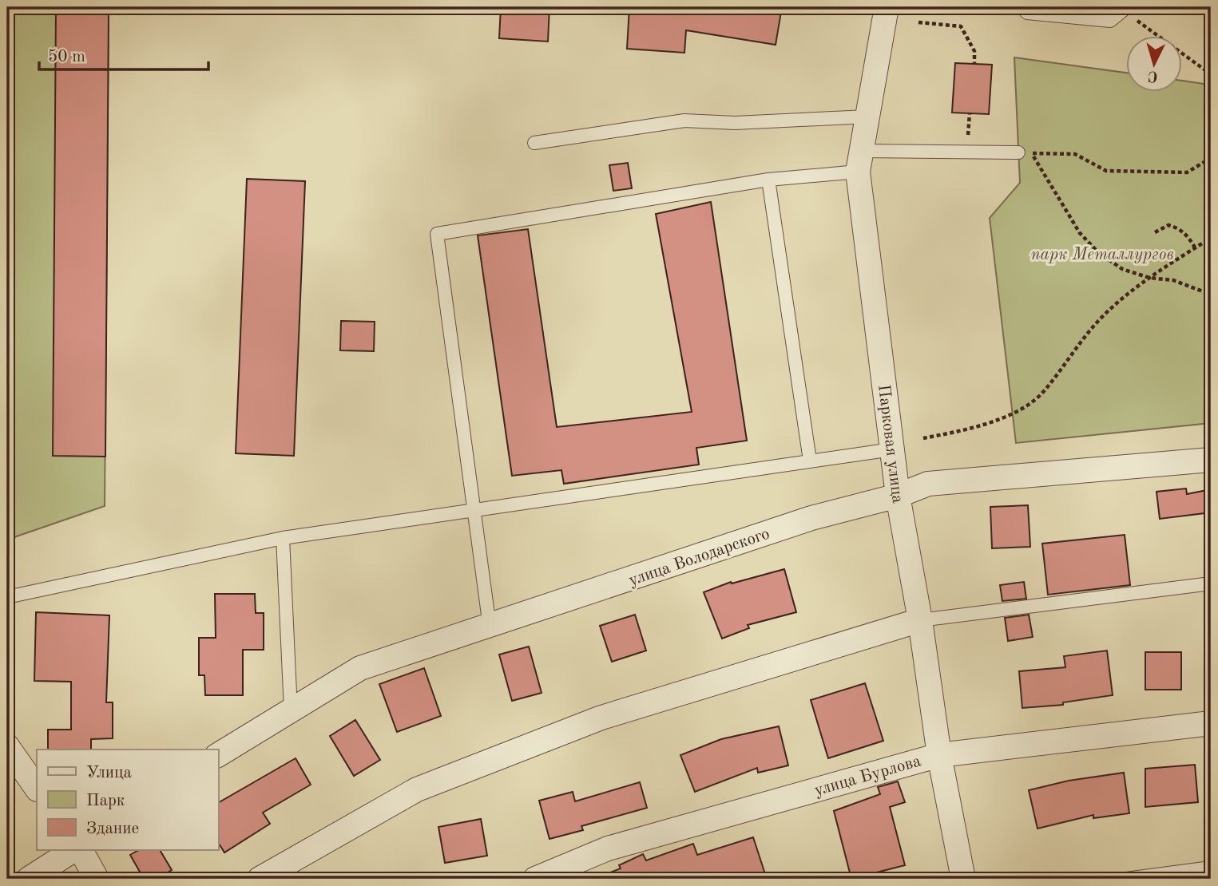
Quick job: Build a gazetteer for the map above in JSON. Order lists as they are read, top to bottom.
{
  "streets": {
    "street": ["Парковая улица", "улица Володарского", "улица Бурлова"]
  },
  "crossings": [
    ["Парковая улица", "улица Володарского"],
    ["Парковая улица", "улица Бурлова"]
  ],
  "parks": ["парк Металлургов"],
  "legend": ["Улица", "Парк", "Здание"],
  "scale_bar": "50 m",
  "north": "bottom"
}
